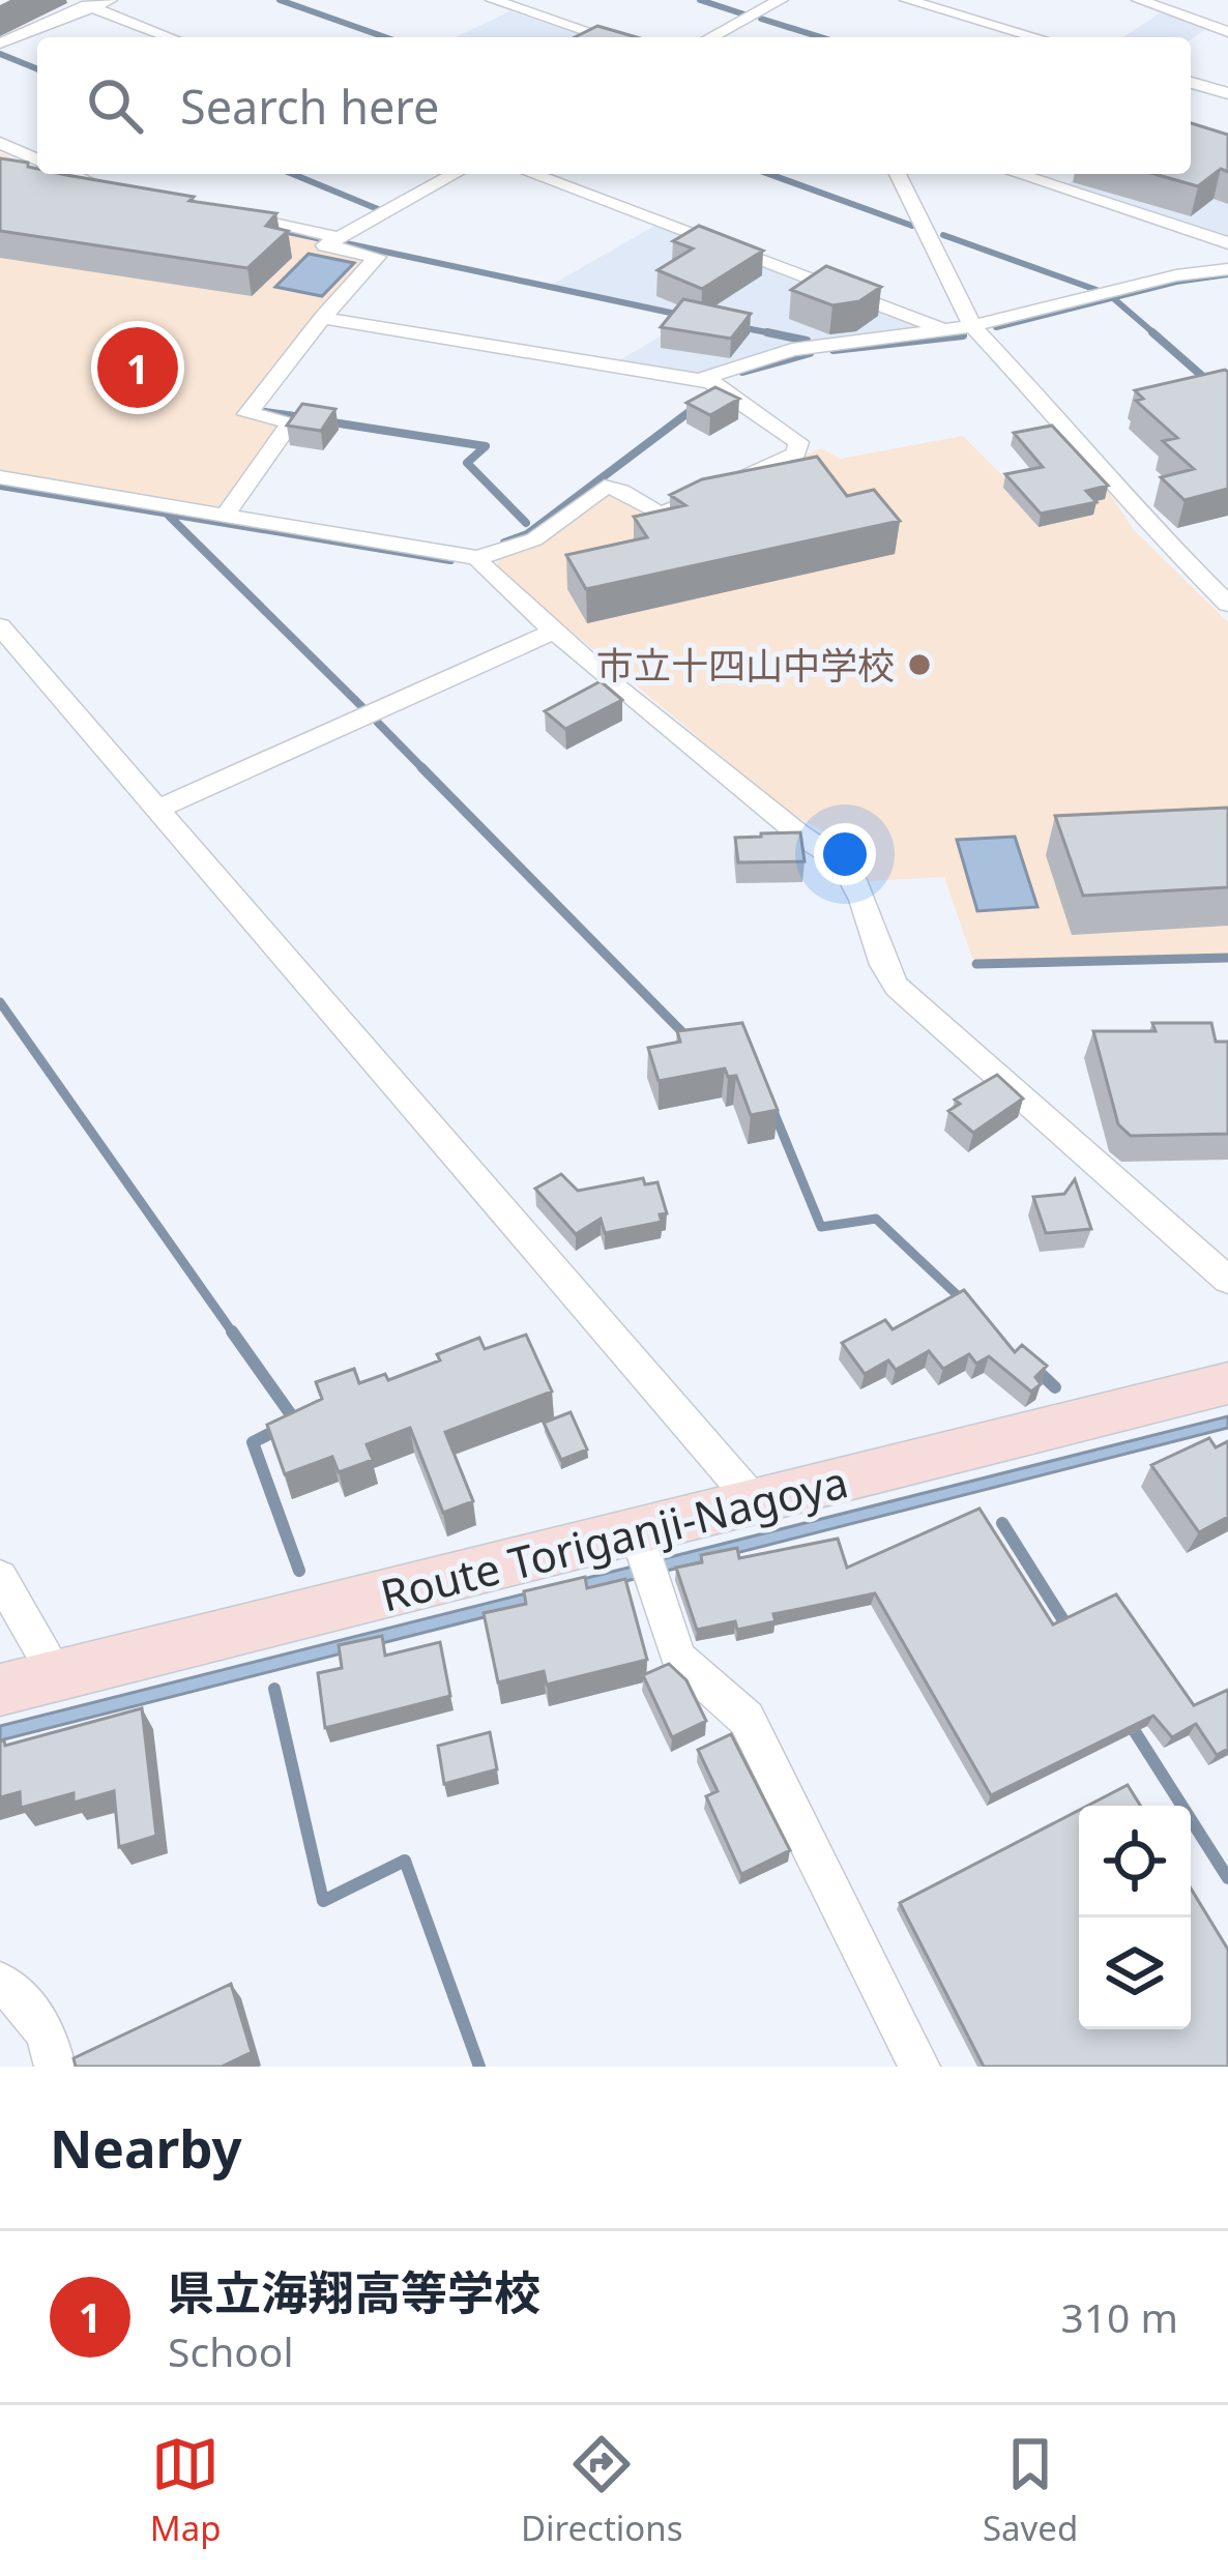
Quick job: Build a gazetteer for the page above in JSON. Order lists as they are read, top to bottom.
{
  "streets": {
    "main road": ["Route Toriganji-Nagoya"]
  },
  "places": ["市立十四山中学校"],
  "page": {
    "search": "Search here",
    "pins": "1",
    "heading": "Nearby",
    "list": [
      {
        "mark": "1",
        "name": "県立海翔高等学校",
        "note": "School",
        "value": "310 m"
      }
    ],
    "nav": ["Map", "Directions", "Saved"]
  }
}
